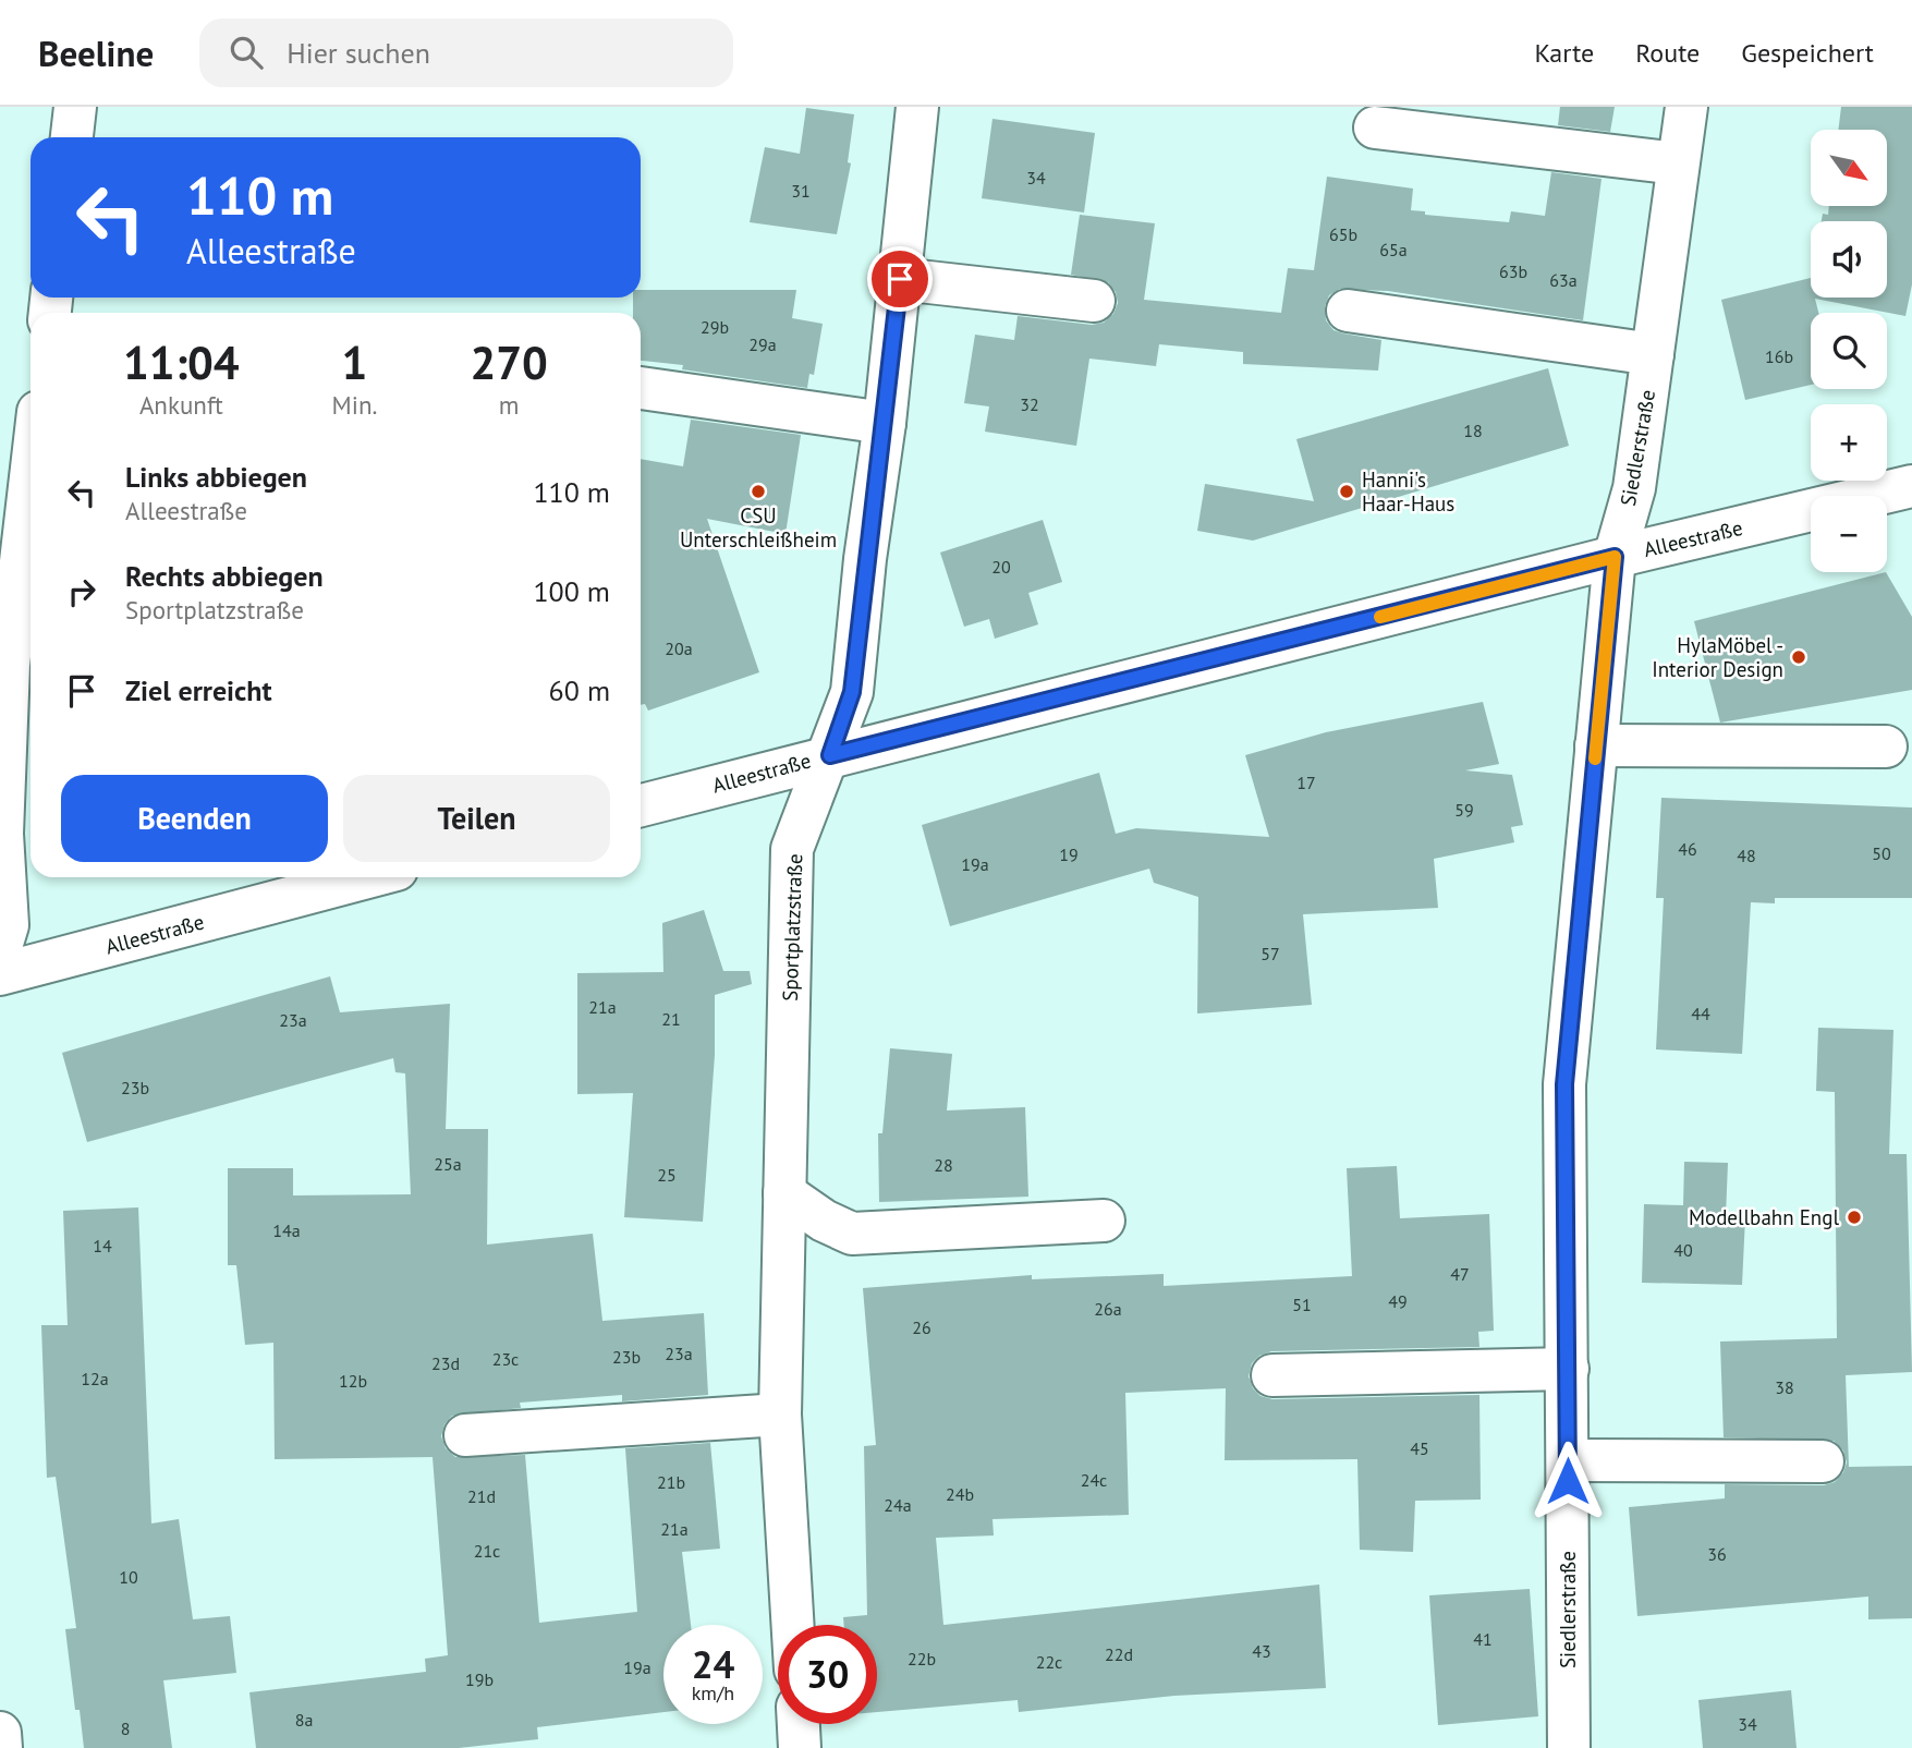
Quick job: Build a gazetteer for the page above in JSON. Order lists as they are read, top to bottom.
{
  "streets": {
    "street": ["Siedlerstraße", "Alleestraße", "Sportplatzstraße"]
  },
  "crossings": [
    ["Siedlerstraße", "Alleestraße"],
    ["Alleestraße", "Sportplatzstraße"]
  ],
  "places": [
    "CSU Unterschleißheim",
    "Hanni's Haar-Haus",
    "HylaMöbel - Interior Design",
    "Modellbahn Engl"
  ],
  "house_numbers": [
    "34",
    "31",
    "65b",
    "65a",
    "63b",
    "63a",
    "29b",
    "29a",
    "16b",
    "32",
    "18",
    "20",
    "20a",
    "17",
    "59",
    "46",
    "50",
    "19",
    "48",
    "19a",
    "57",
    "21a",
    "44",
    "21",
    "23a",
    "23b",
    "25a",
    "28",
    "25",
    "14a",
    "14",
    "40",
    "47",
    "49",
    "51",
    "26a",
    "26",
    "23a",
    "23b",
    "23c",
    "23d",
    "12a",
    "12b",
    "38",
    "45",
    "24c",
    "21b",
    "24b",
    "21d",
    "24a",
    "21a",
    "21c",
    "36",
    "10",
    "41",
    "43",
    "22d",
    "22b",
    "22c",
    "19a",
    "19b",
    "8a",
    "34",
    "8"
  ],
  "north": "bottom right",
  "page": {
    "header": "Beeline",
    "search": "Hier suchen",
    "nav": ["Karte", "Route", "Gespeichert"],
    "map_buttons": ["+", "−"],
    "turn": ["110 m", "Alleestraße"],
    "eta": [
      "11:04",
      "Ankunft",
      "1",
      "Min.",
      "270",
      "m"
    ],
    "list": [
      {
        "name": "Links abbiegen",
        "note": "Alleestraße",
        "value": "110 m"
      },
      {
        "name": "Rechts abbiegen",
        "note": "Sportplatzstraße",
        "value": "100 m"
      },
      {
        "name": "Ziel erreicht",
        "value": "60 m"
      }
    ],
    "buttons": ["Beenden", "Teilen"],
    "speed": "24 km/h",
    "limit": "30"
  }
}
